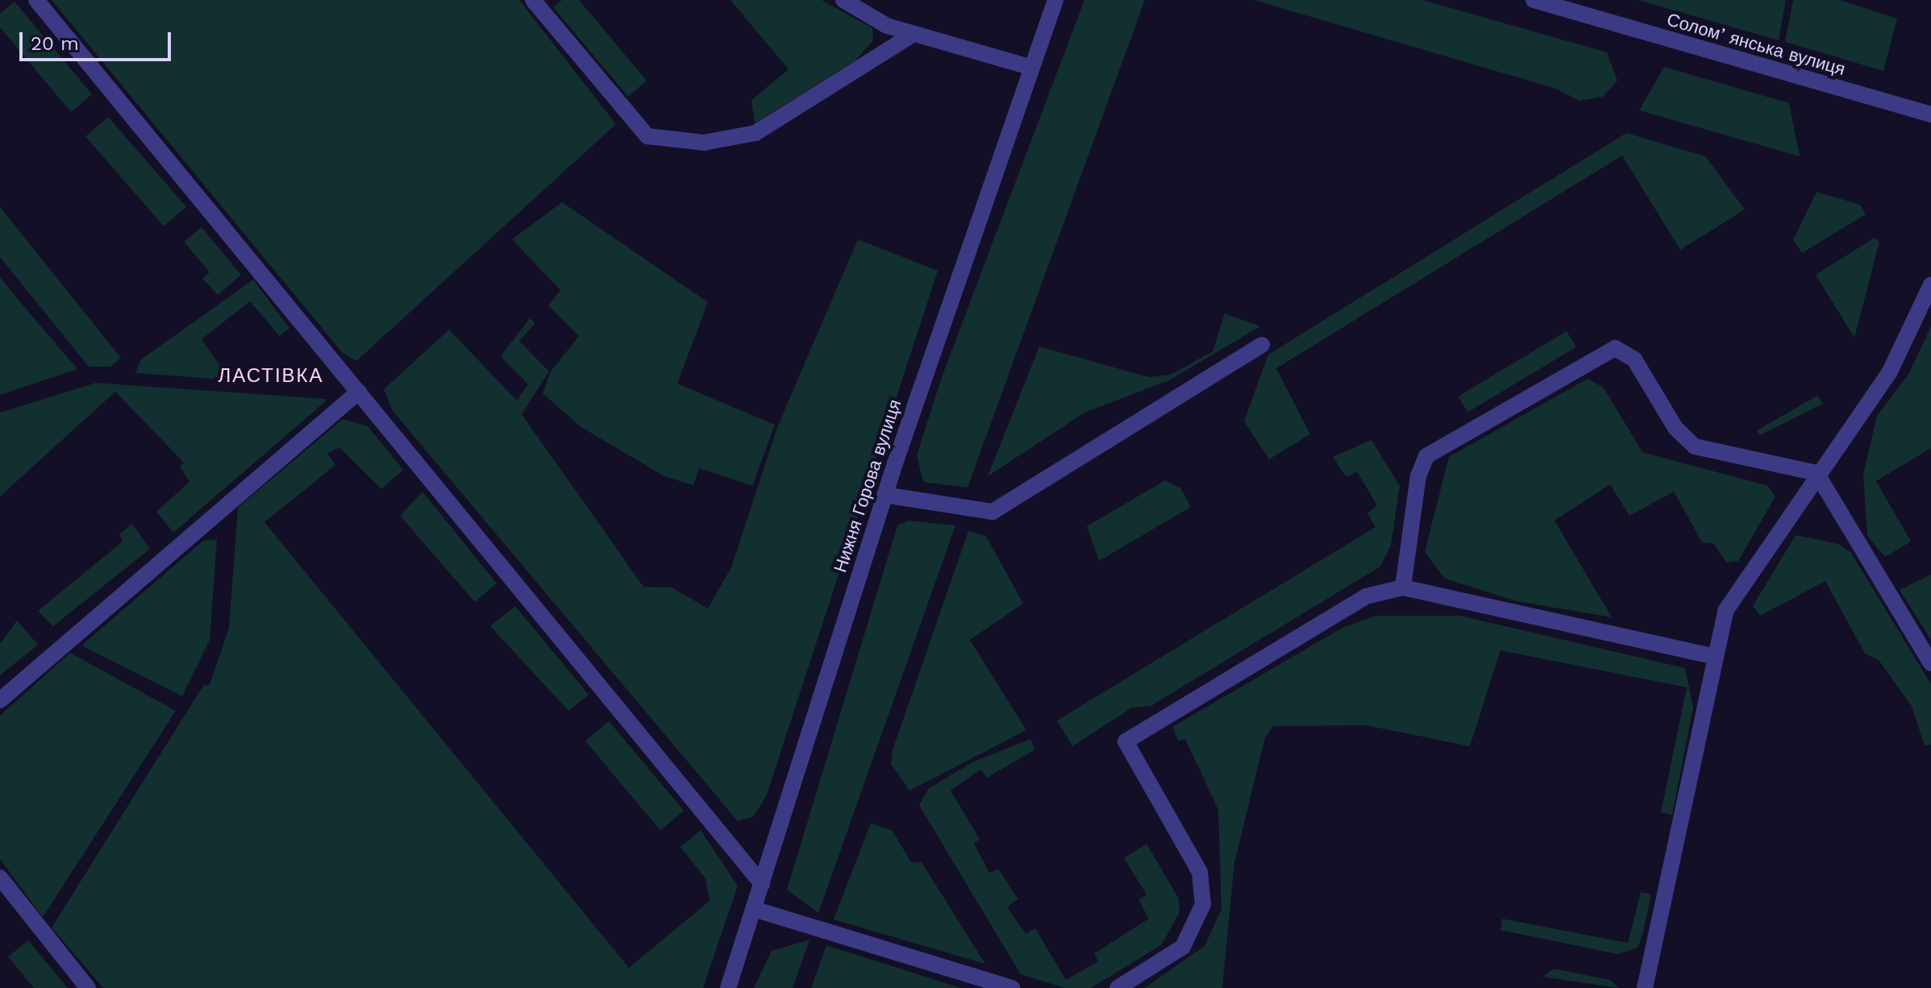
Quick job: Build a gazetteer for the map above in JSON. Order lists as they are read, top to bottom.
{
  "streets": {
    "street": ["Соломʼянська вулиця", "Нижня Горова вулиця"]
  },
  "districts": ["ЛАСТІВКА"],
  "scale_bar": "20 m"
}
